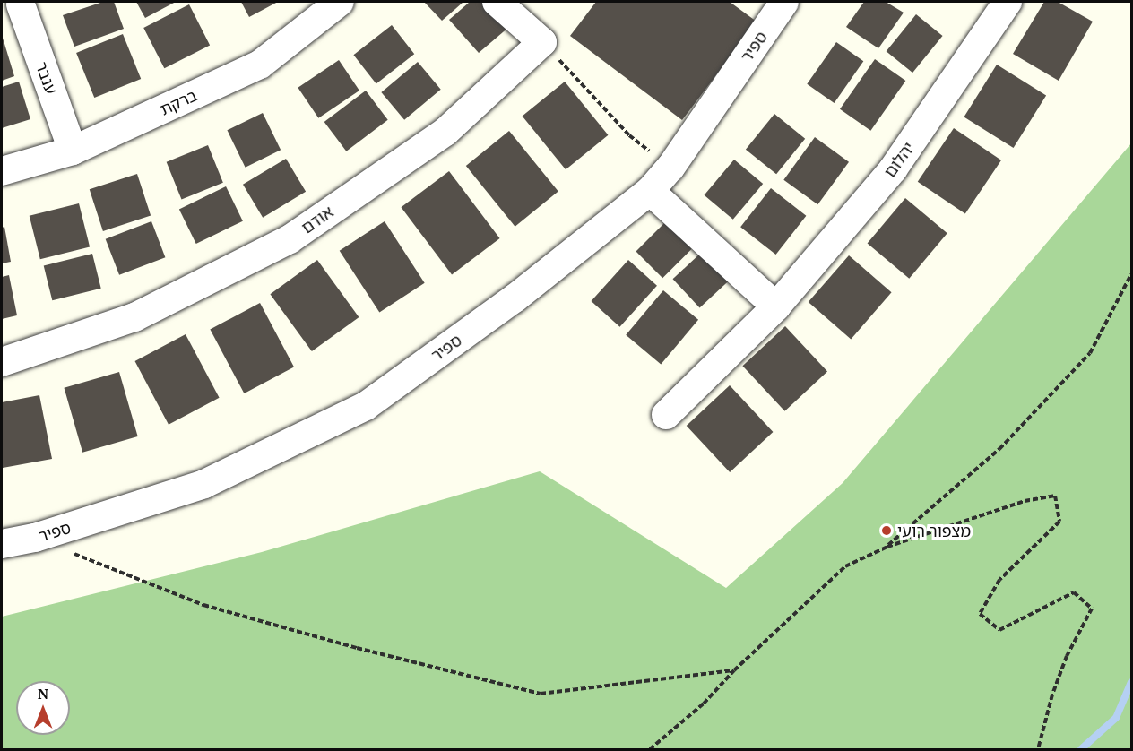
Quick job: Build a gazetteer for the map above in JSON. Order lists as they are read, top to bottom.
{
  "streets": {
    "street": [
      "ספיר",
      "ענבר",
      "ברקת",
      "יהלום",
      "אודם"
    ]
  },
  "crossings": [
    ["ענבר", "ברקת"]
  ],
  "places": ["מצפור רועי"],
  "north": "top"
}
